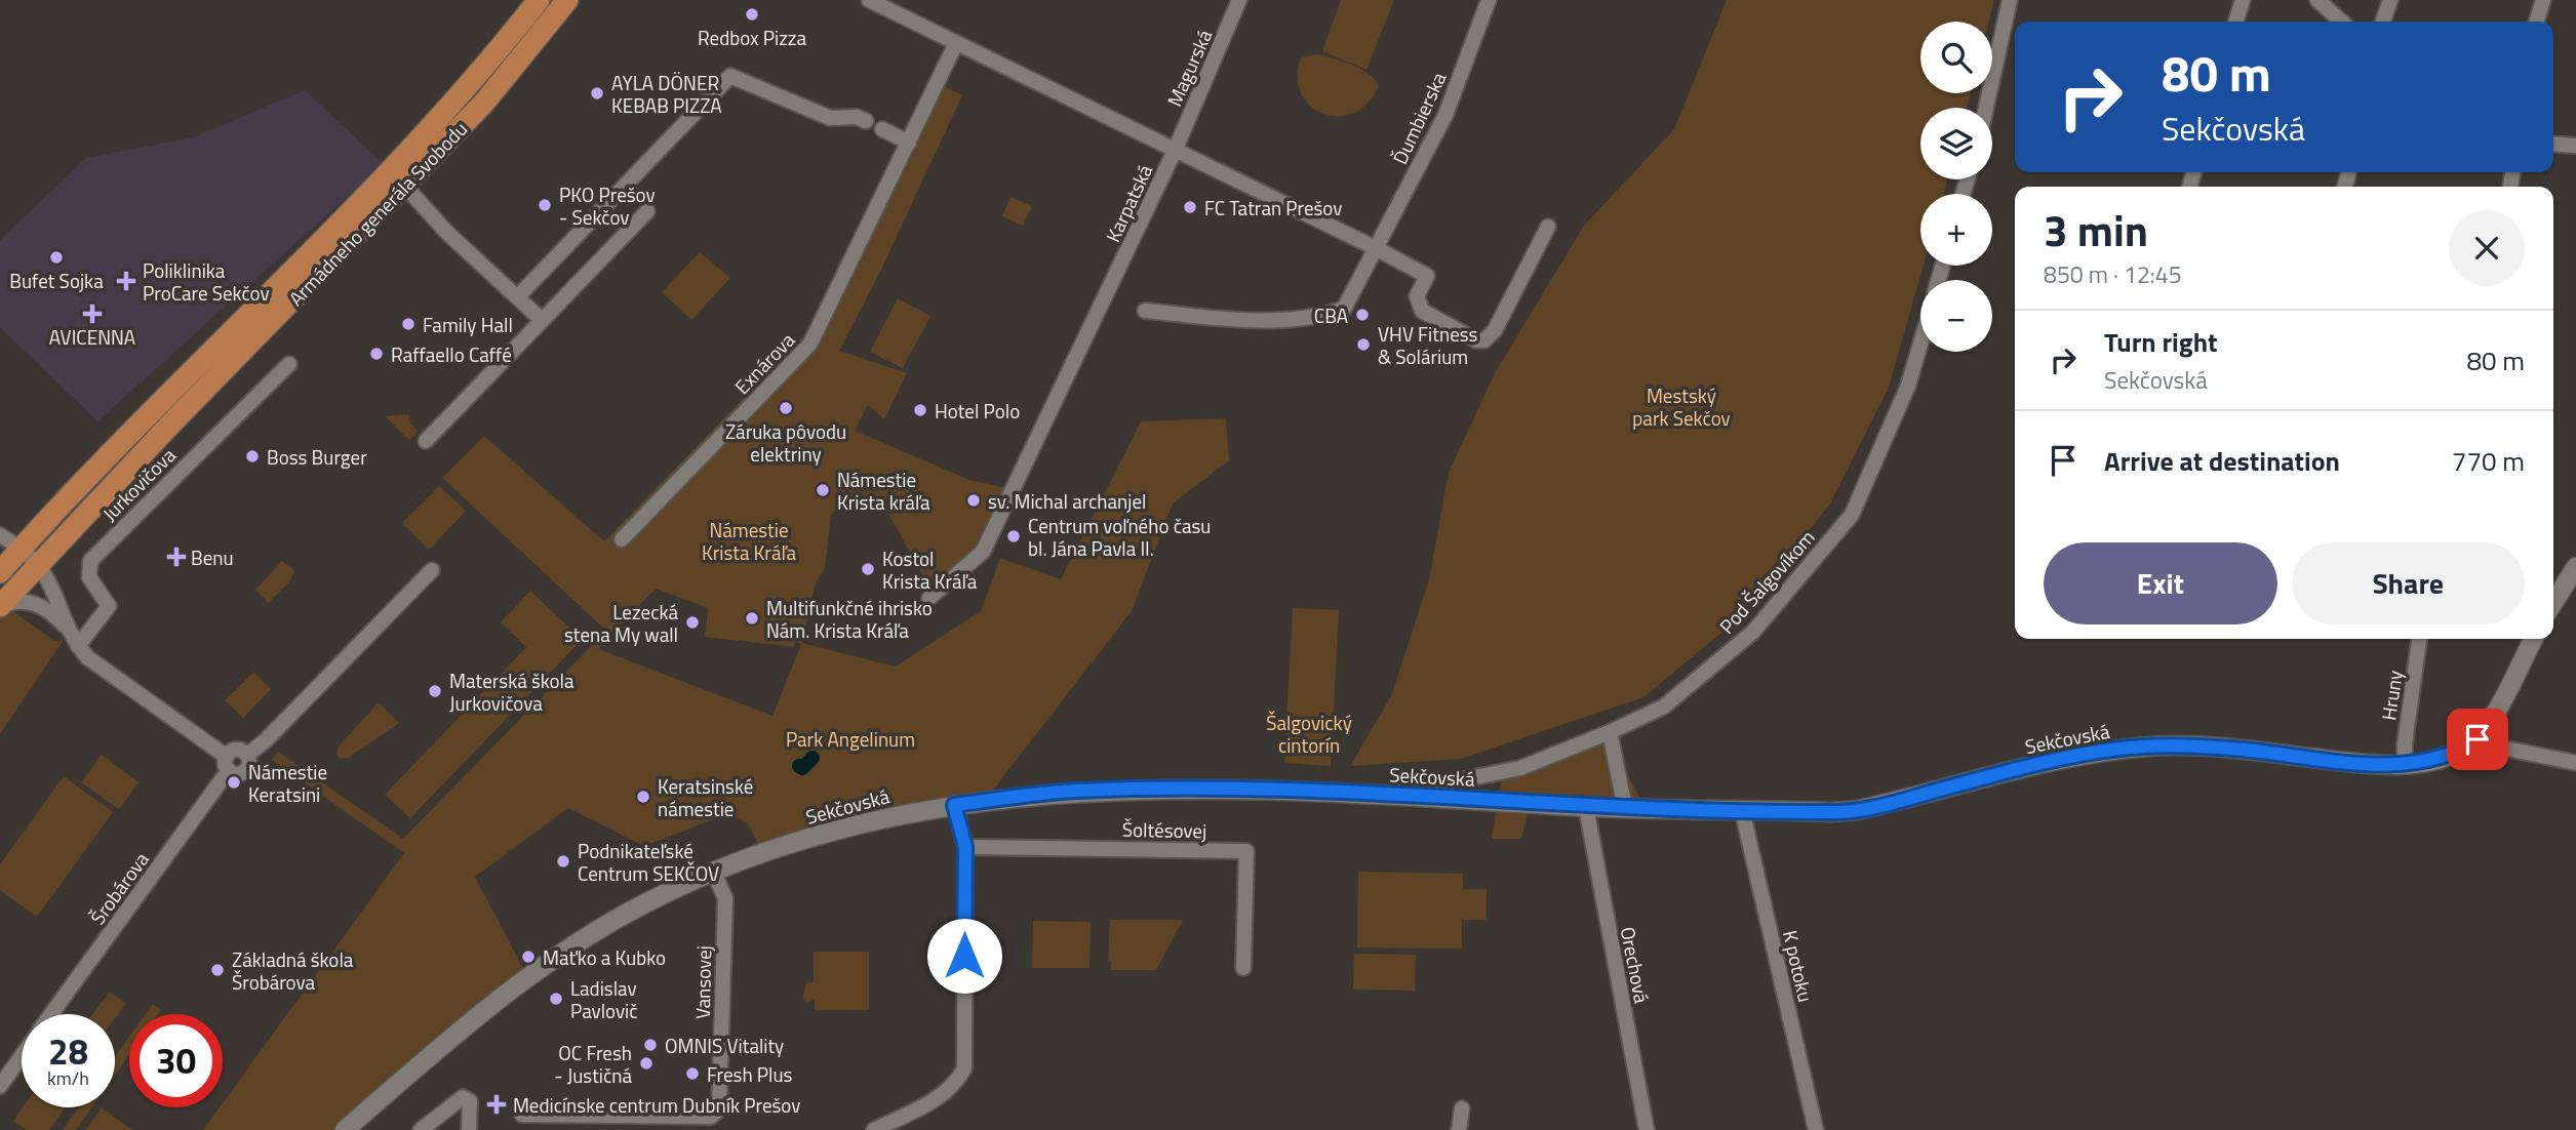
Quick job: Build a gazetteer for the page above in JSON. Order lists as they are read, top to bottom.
{
  "streets": {
    "main road": ["Armádneho generála Svobodu"],
    "street": [
      "Magurská",
      "Ďumbierska",
      "Karpatská",
      "Exnárova",
      "Jurkovičova",
      "Pod Šalgovíkom",
      "Hruny",
      "Sekčovská",
      "Šoltésovej",
      "Šrobárova",
      "Orechová",
      "K potoku",
      "Vansovej"
    ]
  },
  "crossings": [
    ["Magurská", "Karpatská"],
    ["Karpatská", "Exnárova"],
    ["Pod Šalgovíkom", "Sekčovská"],
    ["Hruny", "Sekčovská"],
    ["Sekčovská", "Orechová"],
    ["Sekčovská", "K potoku"],
    ["Sekčovská", "Vansovej"]
  ],
  "parks": [
    "Mestský park Sekčov",
    "Námestie Krista Kráľa",
    "Šalgovický cintorín",
    "Park Angelinum"
  ],
  "places": {
    "other": [
      "Redbox Pizza",
      "AYLA DÖNER KEBAB PIZZA",
      "PKO Prešov - Sekčov",
      "FC Tatran Prešov",
      "Bufet Sojka",
      "CBA",
      "Family Hall",
      "VHV Fitness & Solárium",
      "Raffaello Caffé",
      "Záruka pôvodu elektriny",
      "Hotel Polo",
      "Boss Burger",
      "Námestie Krista kráľa",
      "sv. Michal archanjel",
      "Centrum voľného času bl. Jána Pavla II.",
      "Kostol Krista Kráľa",
      "Multifunkčné ihrisko Nám. Krista Kráľa",
      "Lezecká stena My wall",
      "Materská škola Jurkovičova",
      "Námestie Keratsini",
      "Keratsinské námestie",
      "Podnikateľské Centrum SEKČOV",
      "Maťko a Kubko",
      "Základná škola Šrobárova",
      "Ladislav Pavlovič",
      "OMNIS Vitality",
      "OC Fresh - Justičná",
      "Fresh Plus"
    ],
    "health": [
      "Poliklinika ProCare Sekčov",
      "AVICENNA",
      "Benu",
      "Medicínske centrum Dubník Prešov"
    ]
  },
  "page": {
    "map_buttons": ["+", "−"],
    "turn": ["80 m", "Sekčovská"],
    "heading": ["3 min", "850 m · 12:45"],
    "list": [
      {
        "name": "Turn right",
        "note": "Sekčovská",
        "value": "80 m"
      },
      {
        "name": "Arrive at destination",
        "value": "770 m"
      }
    ],
    "buttons": ["Exit", "Share"],
    "speed": "28 km/h",
    "limit": "30"
  }
}
